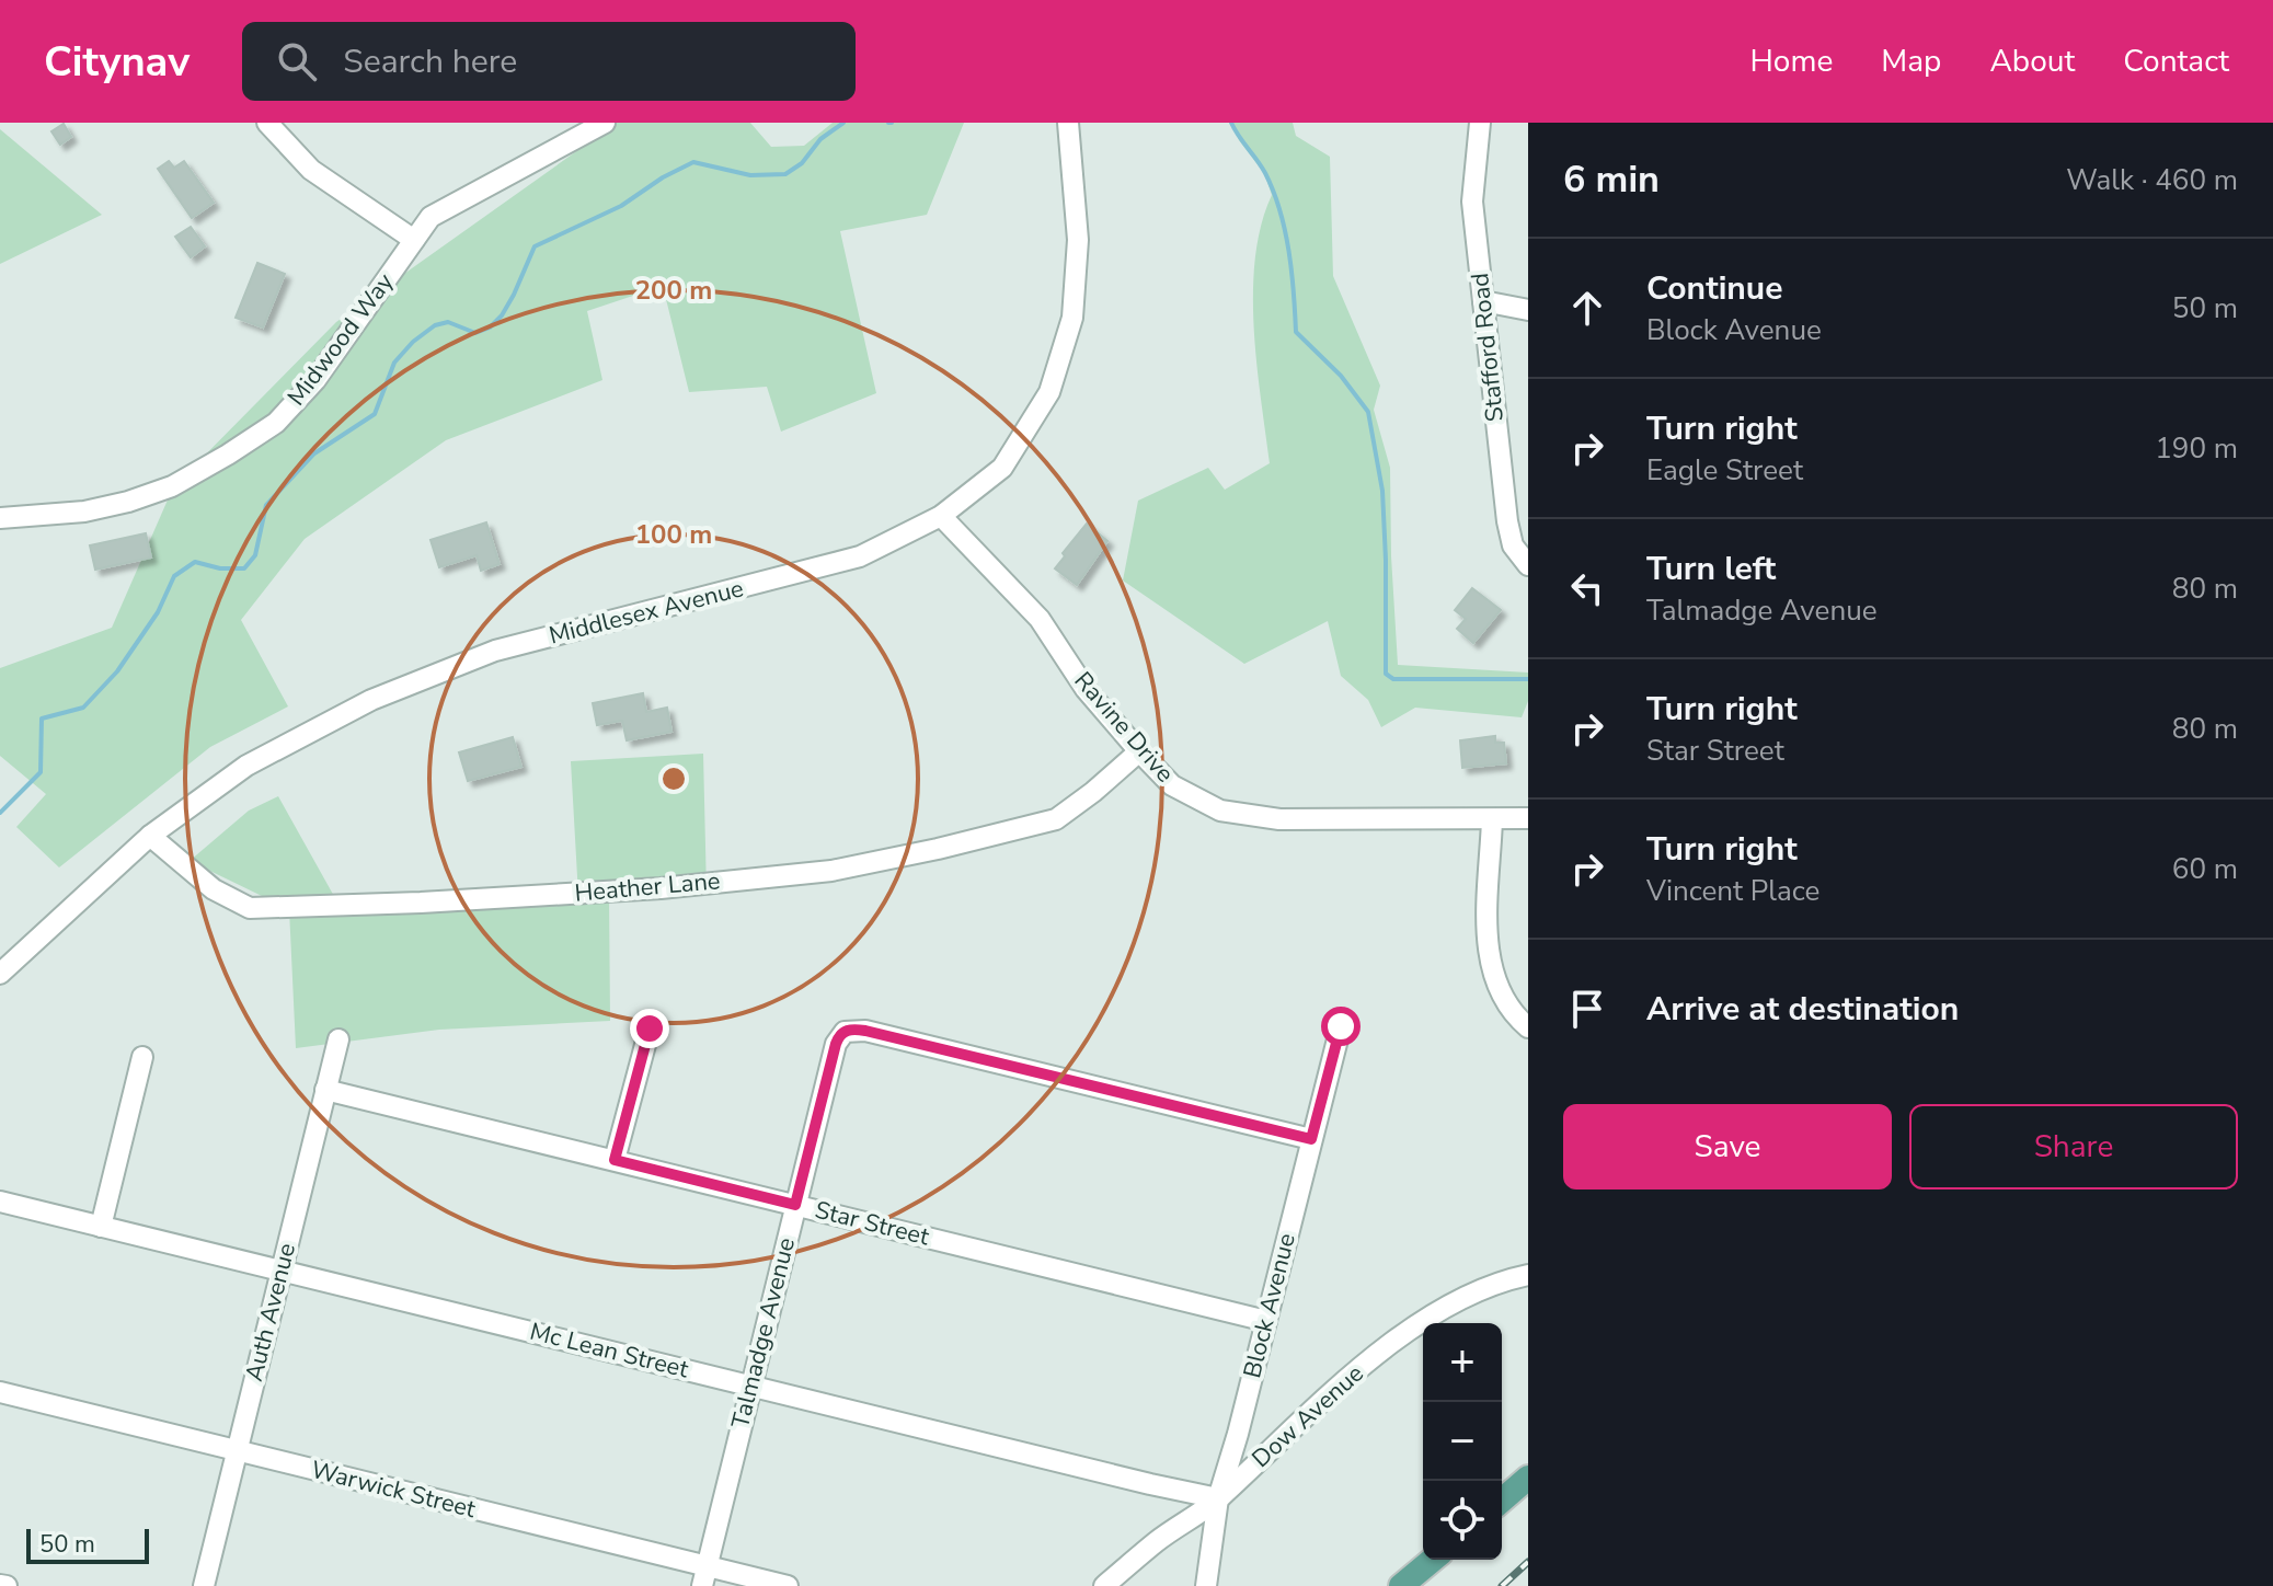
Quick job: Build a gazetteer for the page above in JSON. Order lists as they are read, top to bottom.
{
  "streets": {
    "street": [
      "Midwood Way",
      "Stafford Road",
      "Middlesex Avenue",
      "Ravine Drive",
      "Heather Lane",
      "Star Street",
      "Block Avenue",
      "Auth Avenue",
      "Talmadge Avenue",
      "Mc Lean Street",
      "Dow Avenue",
      "Warwick Street"
    ]
  },
  "crossings": [
    ["Middlesex Avenue", "Ravine Drive"],
    ["Middlesex Avenue", "Heather Lane"],
    ["Ravine Drive", "Heather Lane"],
    ["Star Street", "Block Avenue"],
    ["Star Street", "Auth Avenue"],
    ["Star Street", "Talmadge Avenue"],
    ["Block Avenue", "Talmadge Avenue"],
    ["Block Avenue", "Mc Lean Street"],
    ["Block Avenue", "Dow Avenue"],
    ["Auth Avenue", "Mc Lean Street"],
    ["Auth Avenue", "Warwick Street"],
    ["Talmadge Avenue", "Mc Lean Street"],
    ["Talmadge Avenue", "Warwick Street"],
    ["Mc Lean Street", "Dow Avenue"]
  ],
  "scale_bar": "50 m",
  "page": {
    "header": "Citynav",
    "search": "Search here",
    "nav": [
      "Home",
      "Map",
      "About",
      "Contact"
    ],
    "heading": ["6 min", "Walk · 460 m"],
    "list": [
      ["Continue", "Block Avenue", "50 m"],
      ["Turn right", "Eagle Street", "190 m"],
      ["Turn left", "Talmadge Avenue", "80 m"],
      ["Turn right", "Star Street", "80 m"],
      ["Turn right", "Vincent Place", "60 m"],
      "Arrive at destination"
    ],
    "buttons": ["Save", "Share"],
    "map_buttons": ["+", "−"],
    "scale": "50 m"
  },
  "rings": ["200 m", "100 m"]
}
